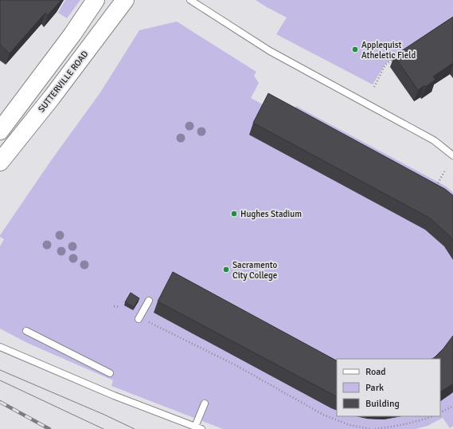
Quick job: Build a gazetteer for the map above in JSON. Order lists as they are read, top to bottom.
{
  "streets": {
    "main road": ["SUTTERVILLE ROAD"]
  },
  "places": ["Applequist Atheletic Field", "Hughes Stadium", "Sacramento City College"],
  "legend": ["Road", "Park", "Building"]
}
